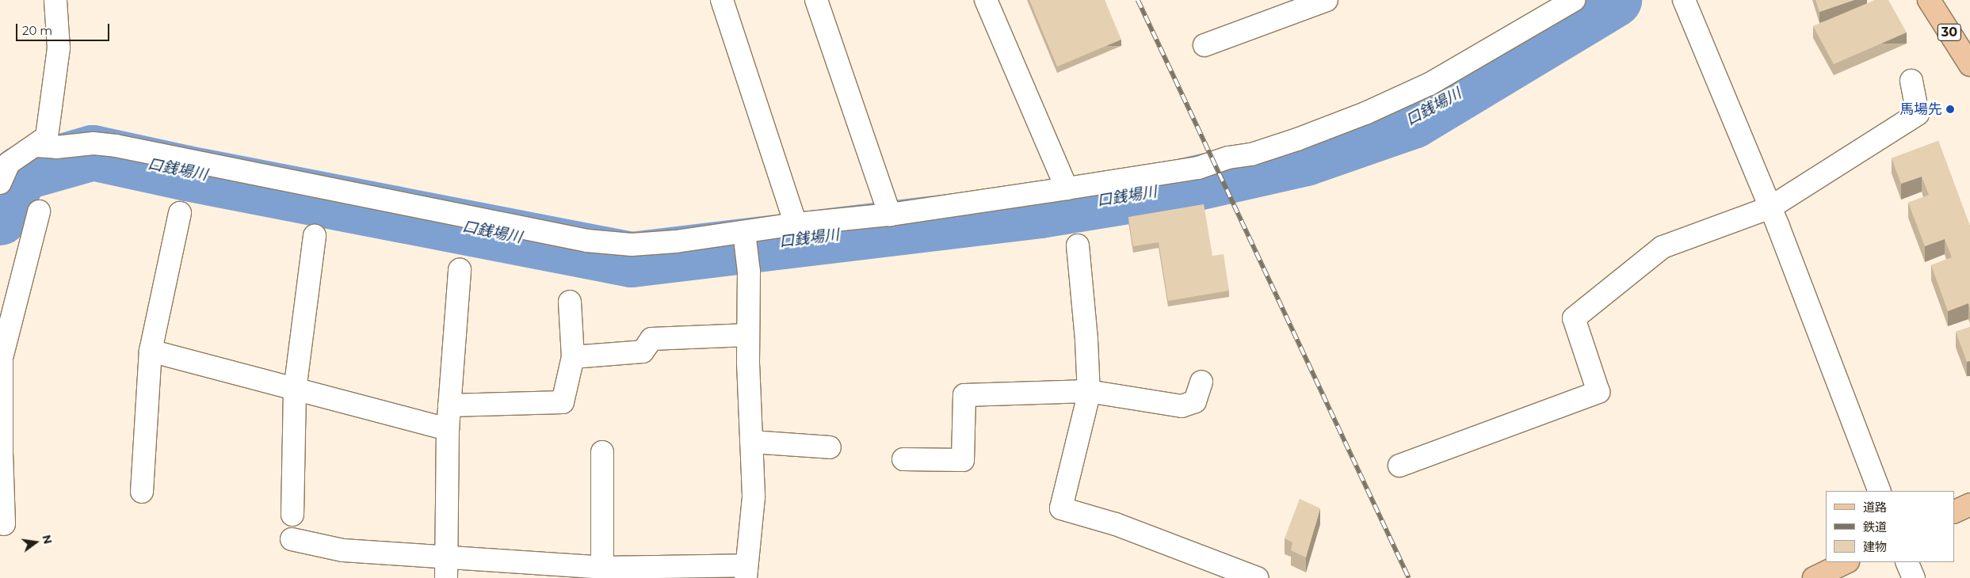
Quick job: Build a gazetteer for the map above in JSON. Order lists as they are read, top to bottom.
{
  "streets": {
    "main road": ["30"]
  },
  "water": ["口銭場川"],
  "places": ["馬場先"],
  "legend": ["道路", "鉄道", "建物"],
  "scale_bar": "20 m",
  "north": "right"
}
